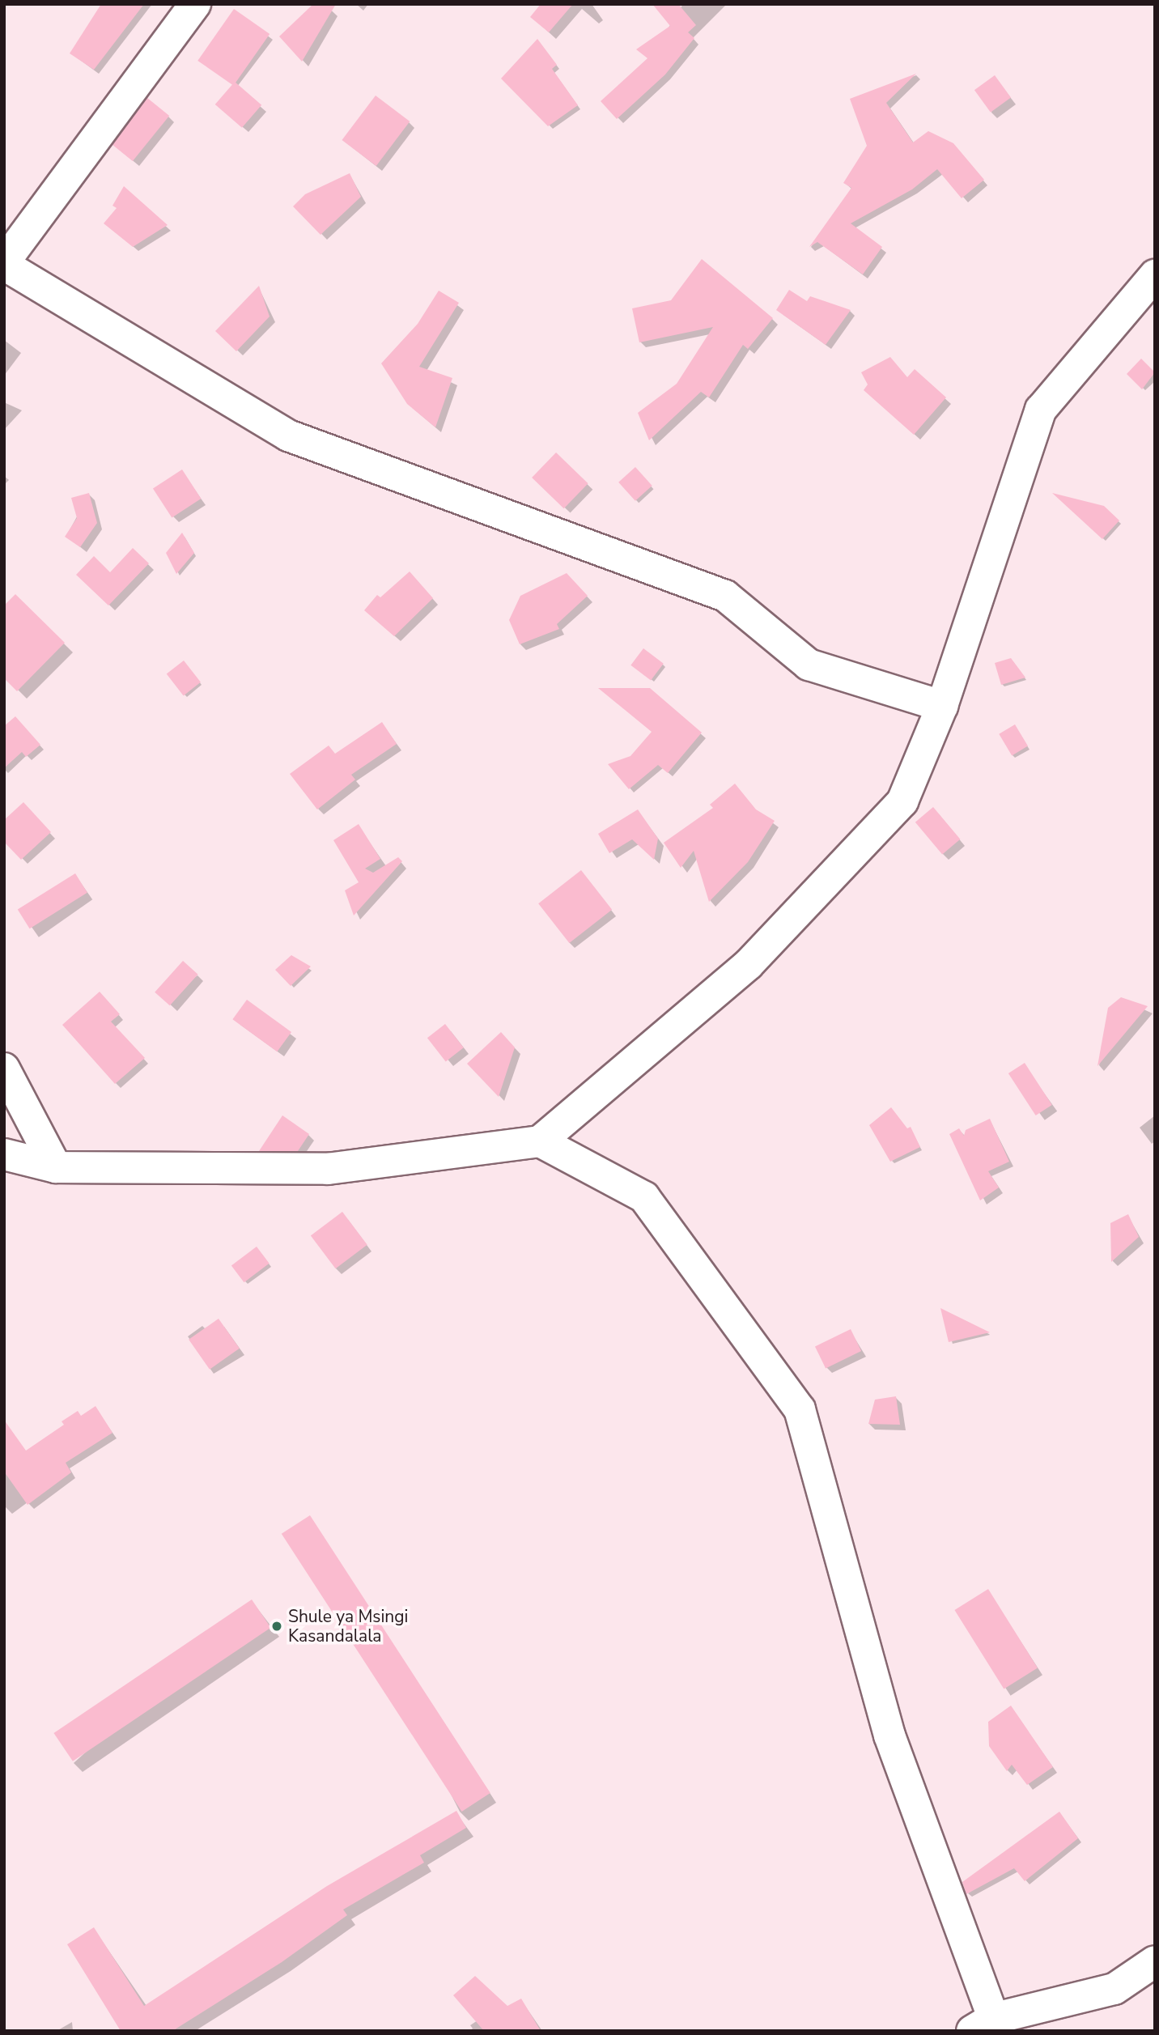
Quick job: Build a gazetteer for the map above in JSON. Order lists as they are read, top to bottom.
{
  "places": ["Shule ya Msingi Kasandalala"]
}
